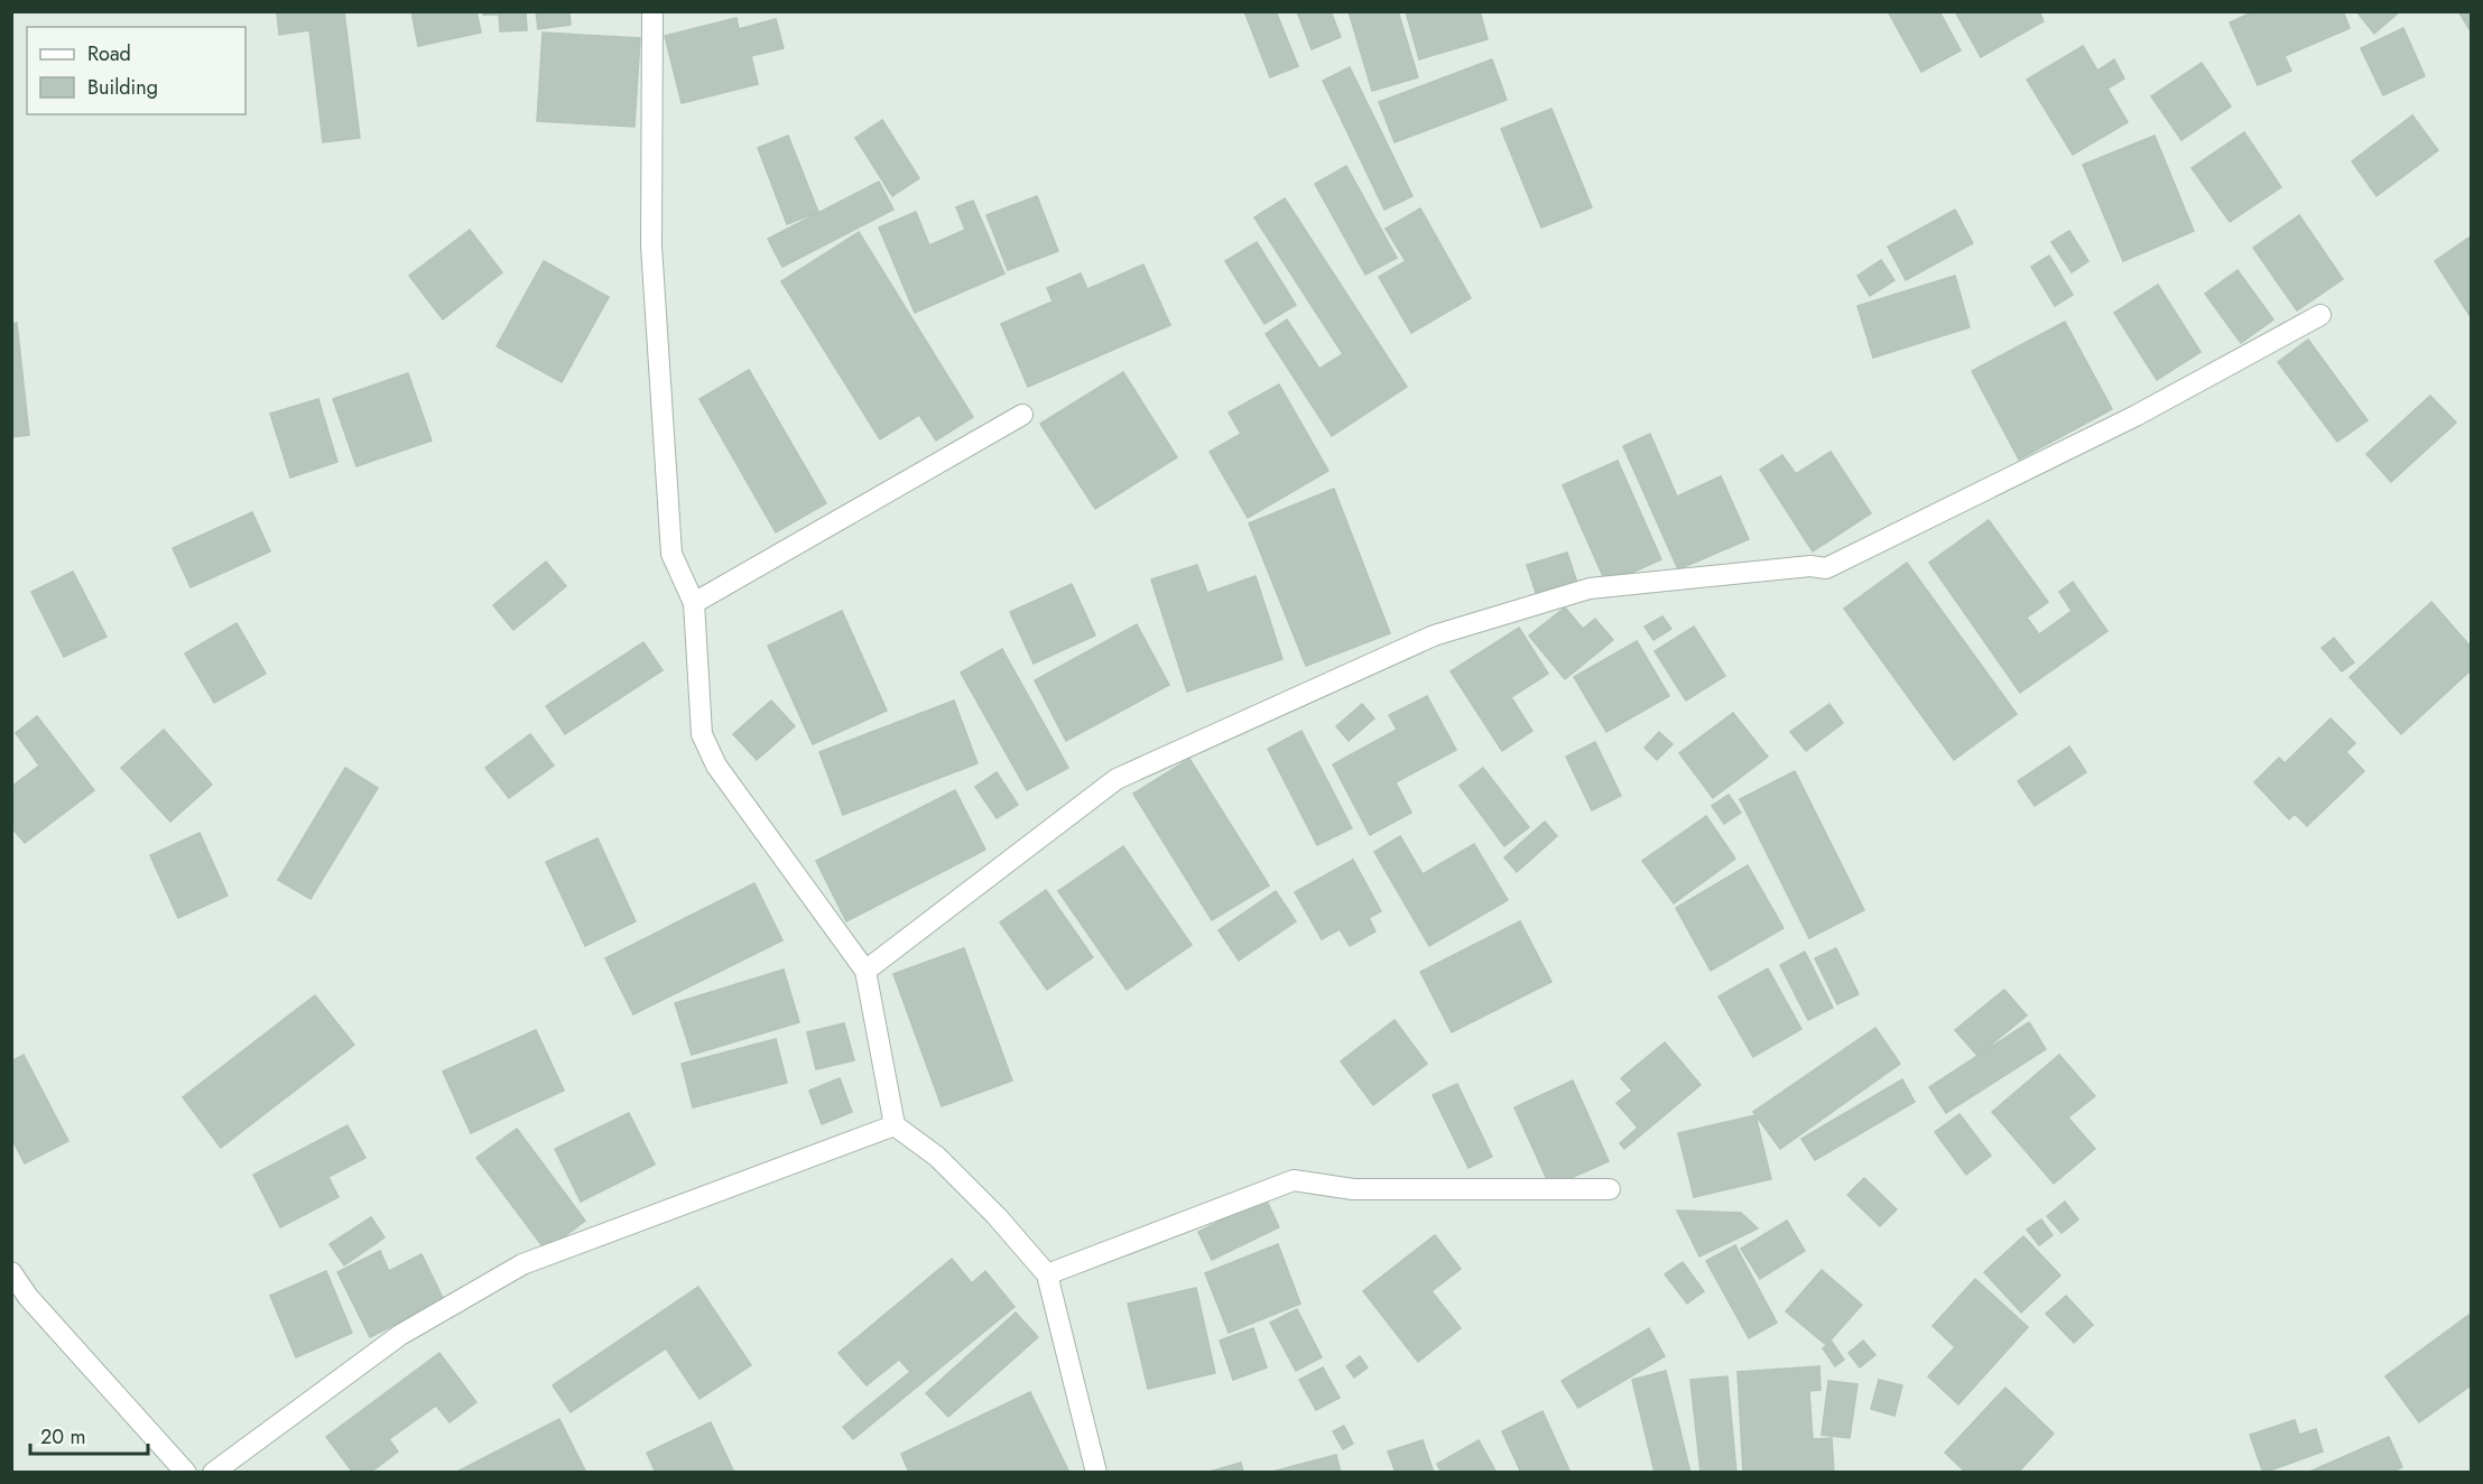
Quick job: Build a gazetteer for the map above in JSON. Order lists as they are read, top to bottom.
{
  "legend": ["Road", "Building"],
  "scale_bar": "20 m"
}
